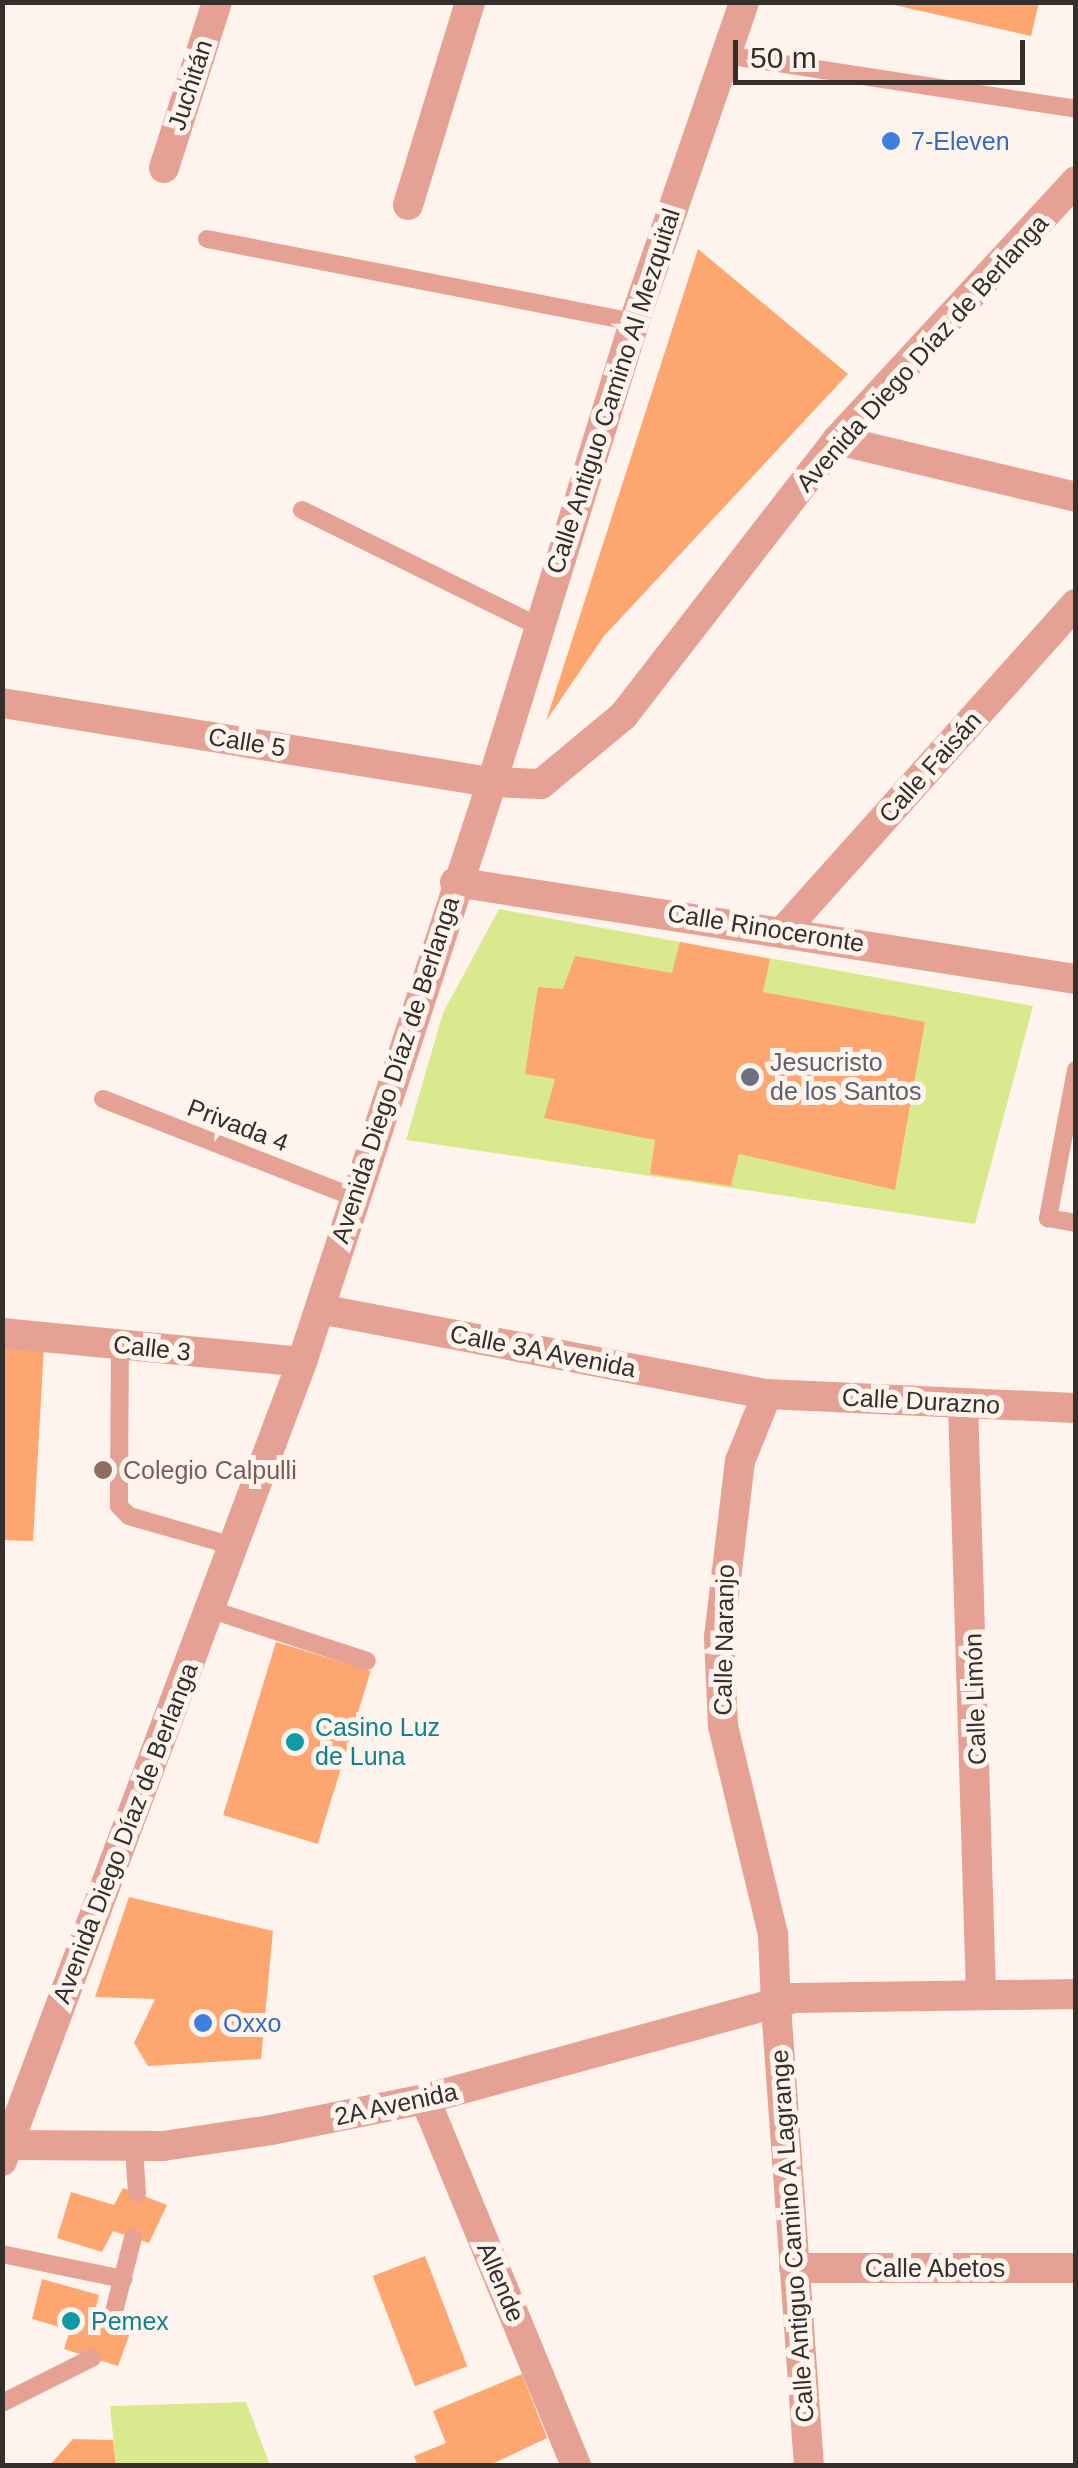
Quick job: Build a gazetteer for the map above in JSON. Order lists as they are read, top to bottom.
{
  "streets": {
    "street": [
      "Juchitán",
      "Avenida Diego Díaz de Berlanga",
      "Calle Antiguo Camino Al Mezquital",
      "Calle 5",
      "Calle Faisán",
      "Calle Rinoceronte",
      "Calle 3",
      "Calle 3A Avenida",
      "Calle Durazno",
      "Calle Naranjo",
      "Calle Limón",
      "2A Avenida",
      "Calle Antiguo Camino A Lagrange",
      "Calle Abetos",
      "Allende"
    ],
    "lane": ["Privada 4"]
  },
  "crossings": [
    ["Avenida Diego Díaz de Berlanga", "Calle Antiguo Camino Al Mezquital"],
    ["Avenida Diego Díaz de Berlanga", "Calle 5"],
    ["Avenida Diego Díaz de Berlanga", "Calle Rinoceronte"],
    ["Avenida Diego Díaz de Berlanga", "Privada 4"],
    ["Avenida Diego Díaz de Berlanga", "Calle 3"],
    ["Avenida Diego Díaz de Berlanga", "Calle 3A Avenida"],
    ["Avenida Diego Díaz de Berlanga", "2A Avenida"],
    ["Calle Antiguo Camino Al Mezquital", "Calle 5"],
    ["Calle Faisán", "Calle Rinoceronte"],
    ["Calle 3A Avenida", "Calle Durazno"],
    ["Calle 3A Avenida", "Calle Naranjo"],
    ["Calle Durazno", "Calle Naranjo"],
    ["Calle Durazno", "Calle Limón"],
    ["Calle Naranjo", "2A Avenida"],
    ["Calle Naranjo", "Calle Antiguo Camino A Lagrange"],
    ["Calle Limón", "2A Avenida"],
    ["2A Avenida", "Calle Antiguo Camino A Lagrange"],
    ["2A Avenida", "Allende"],
    ["Calle Antiguo Camino A Lagrange", "Calle Abetos"]
  ],
  "places": [
    "7-Eleven",
    "Jesucristo de los Santos",
    "Colegio Calpulli",
    "Casino Luz de Luna",
    "Oxxo",
    "Pemex"
  ],
  "scale_bar": "50 m"
}
